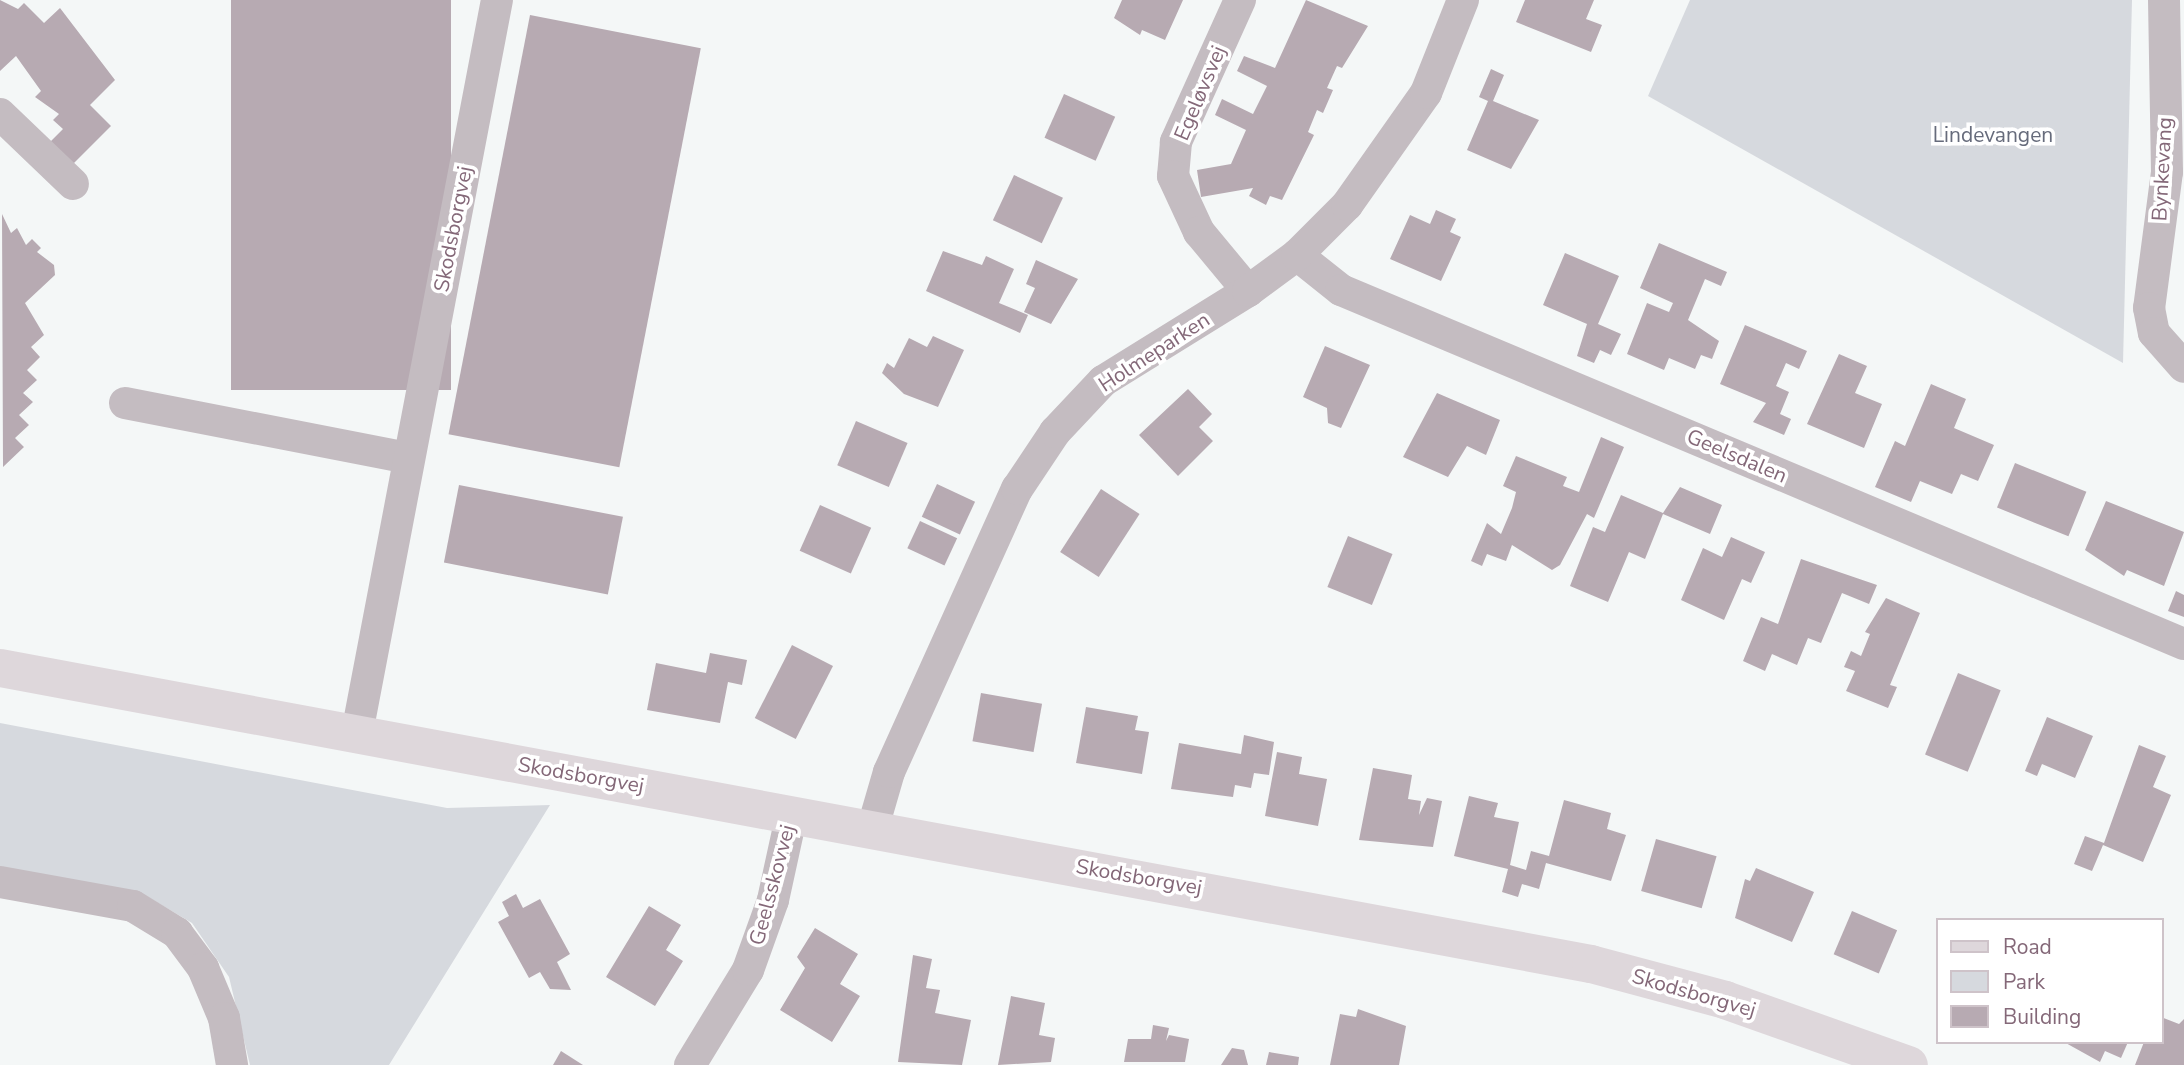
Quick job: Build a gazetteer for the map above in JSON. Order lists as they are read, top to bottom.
{
  "streets": {
    "street": [
      "Egeløvsvej",
      "Bynkevang",
      "Skodsborgvej",
      "Holmeparken",
      "Geelsdalen",
      "Geelsskovvej"
    ]
  },
  "crossings": [
    ["Egeløvsvej", "Holmeparken"],
    ["Skodsborgvej", "Holmeparken"],
    ["Skodsborgvej", "Geelsskovvej"],
    ["Holmeparken", "Geelsdalen"]
  ],
  "parks": ["Lindevangen"],
  "legend": ["Road", "Park", "Building"]
}
